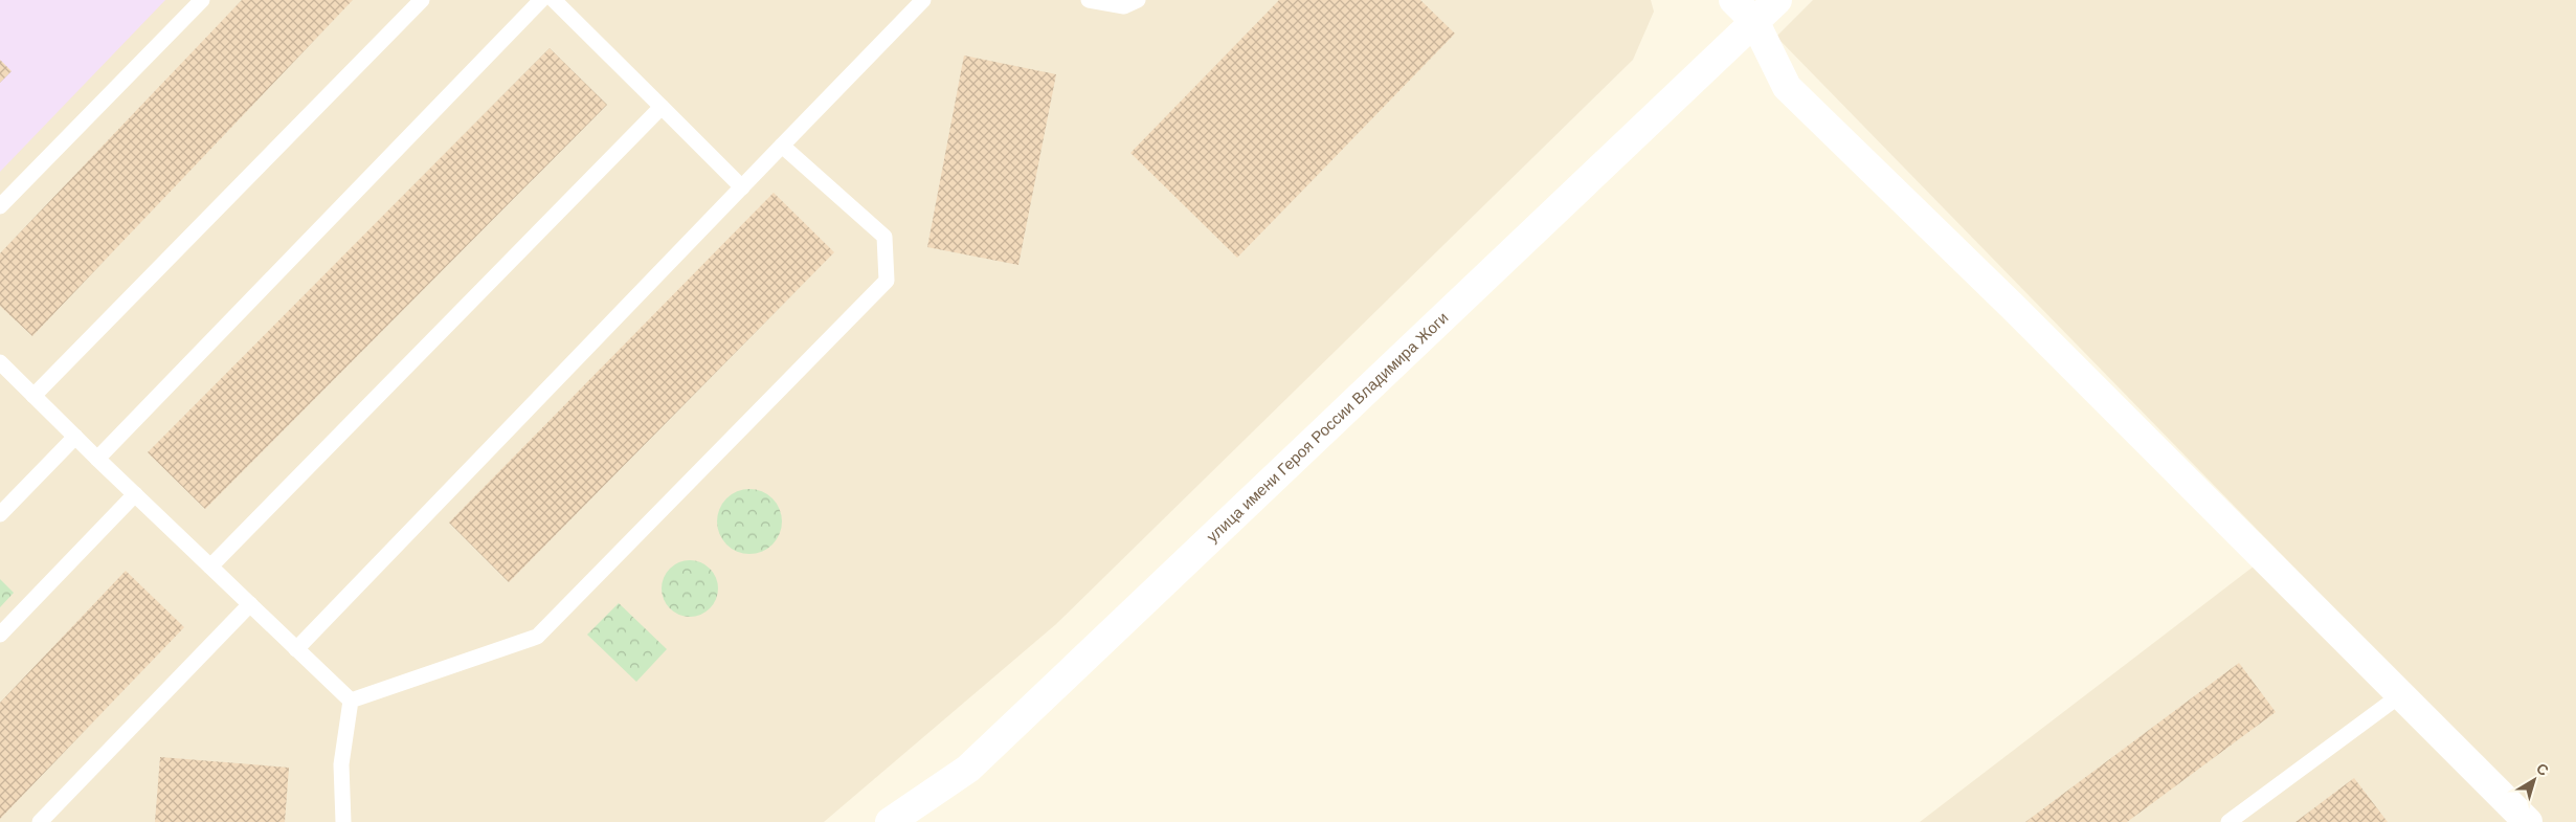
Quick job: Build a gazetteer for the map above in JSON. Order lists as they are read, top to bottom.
{
  "streets": {
    "main road": ["улица имени Героя России Владимира Жоги"]
  },
  "north": "top right"
}
